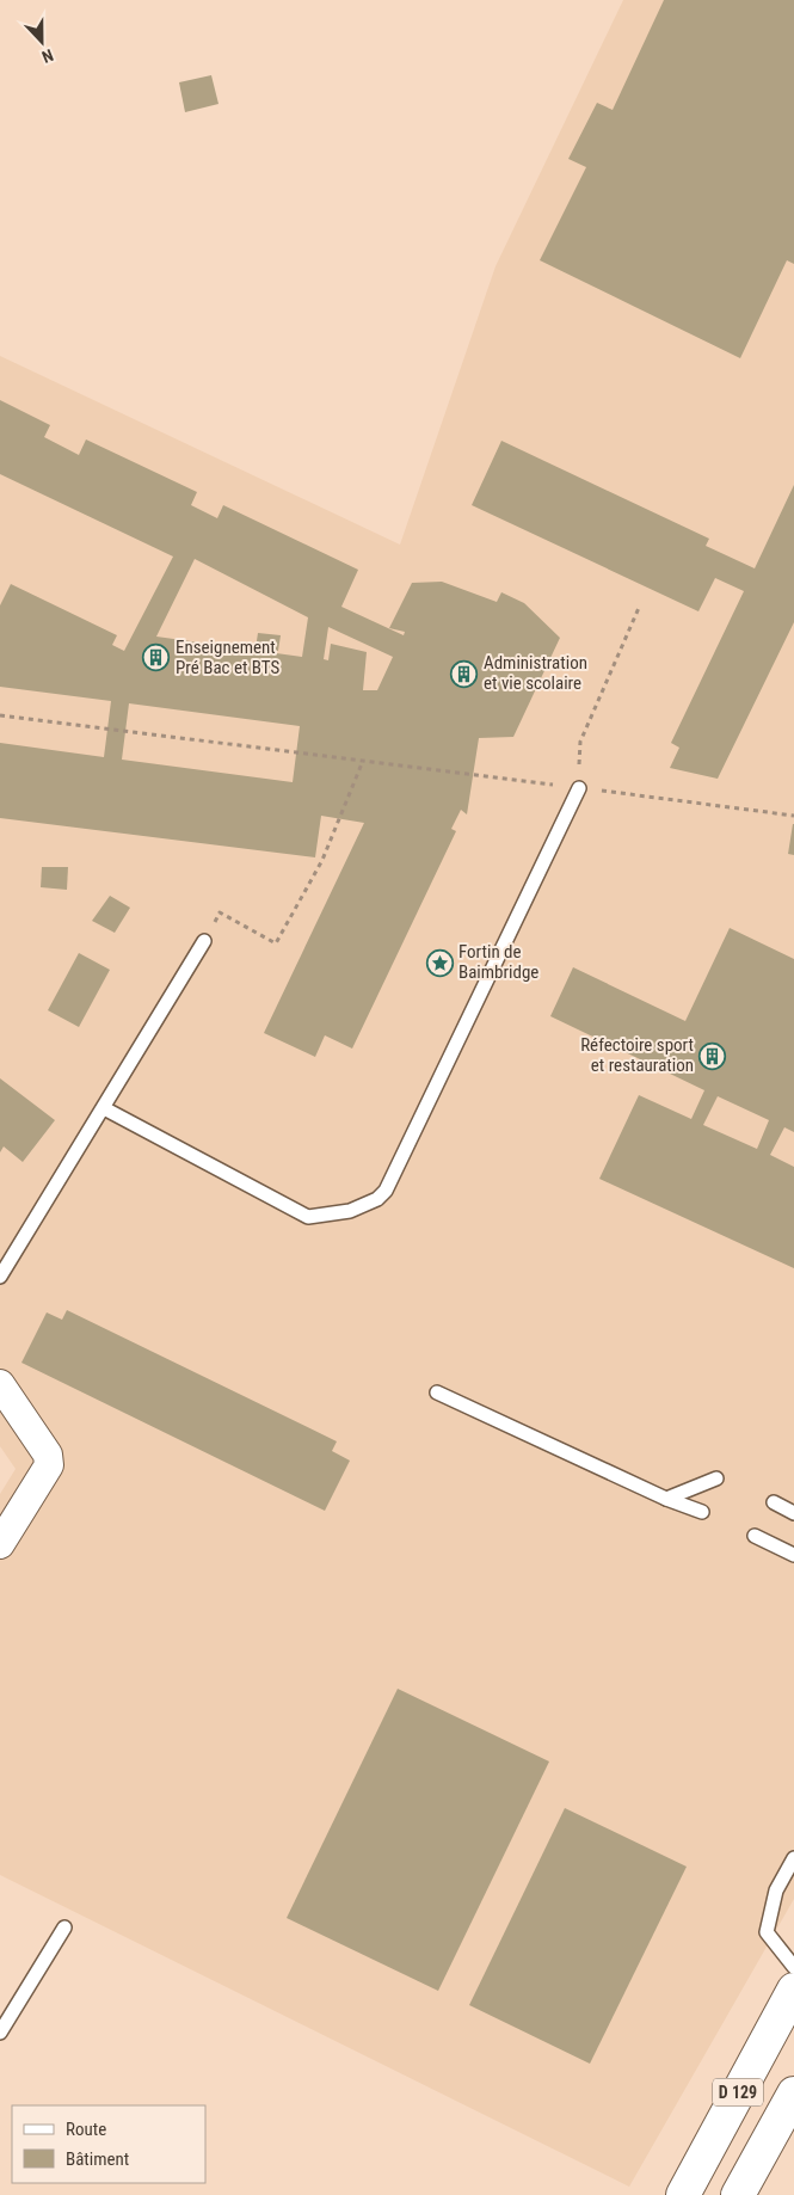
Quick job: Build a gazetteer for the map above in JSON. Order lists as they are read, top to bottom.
{
  "streets": {
    "highway": ["D 129"]
  },
  "places": {
    "building": ["Enseignement Pré Bac et BTS", "Administration et vie scolaire", "Réfectoire sport et restauration"],
    "place": ["Fortin de Baimbridge"]
  },
  "legend": ["Route", "Bâtiment"],
  "north": "bottom"
}
